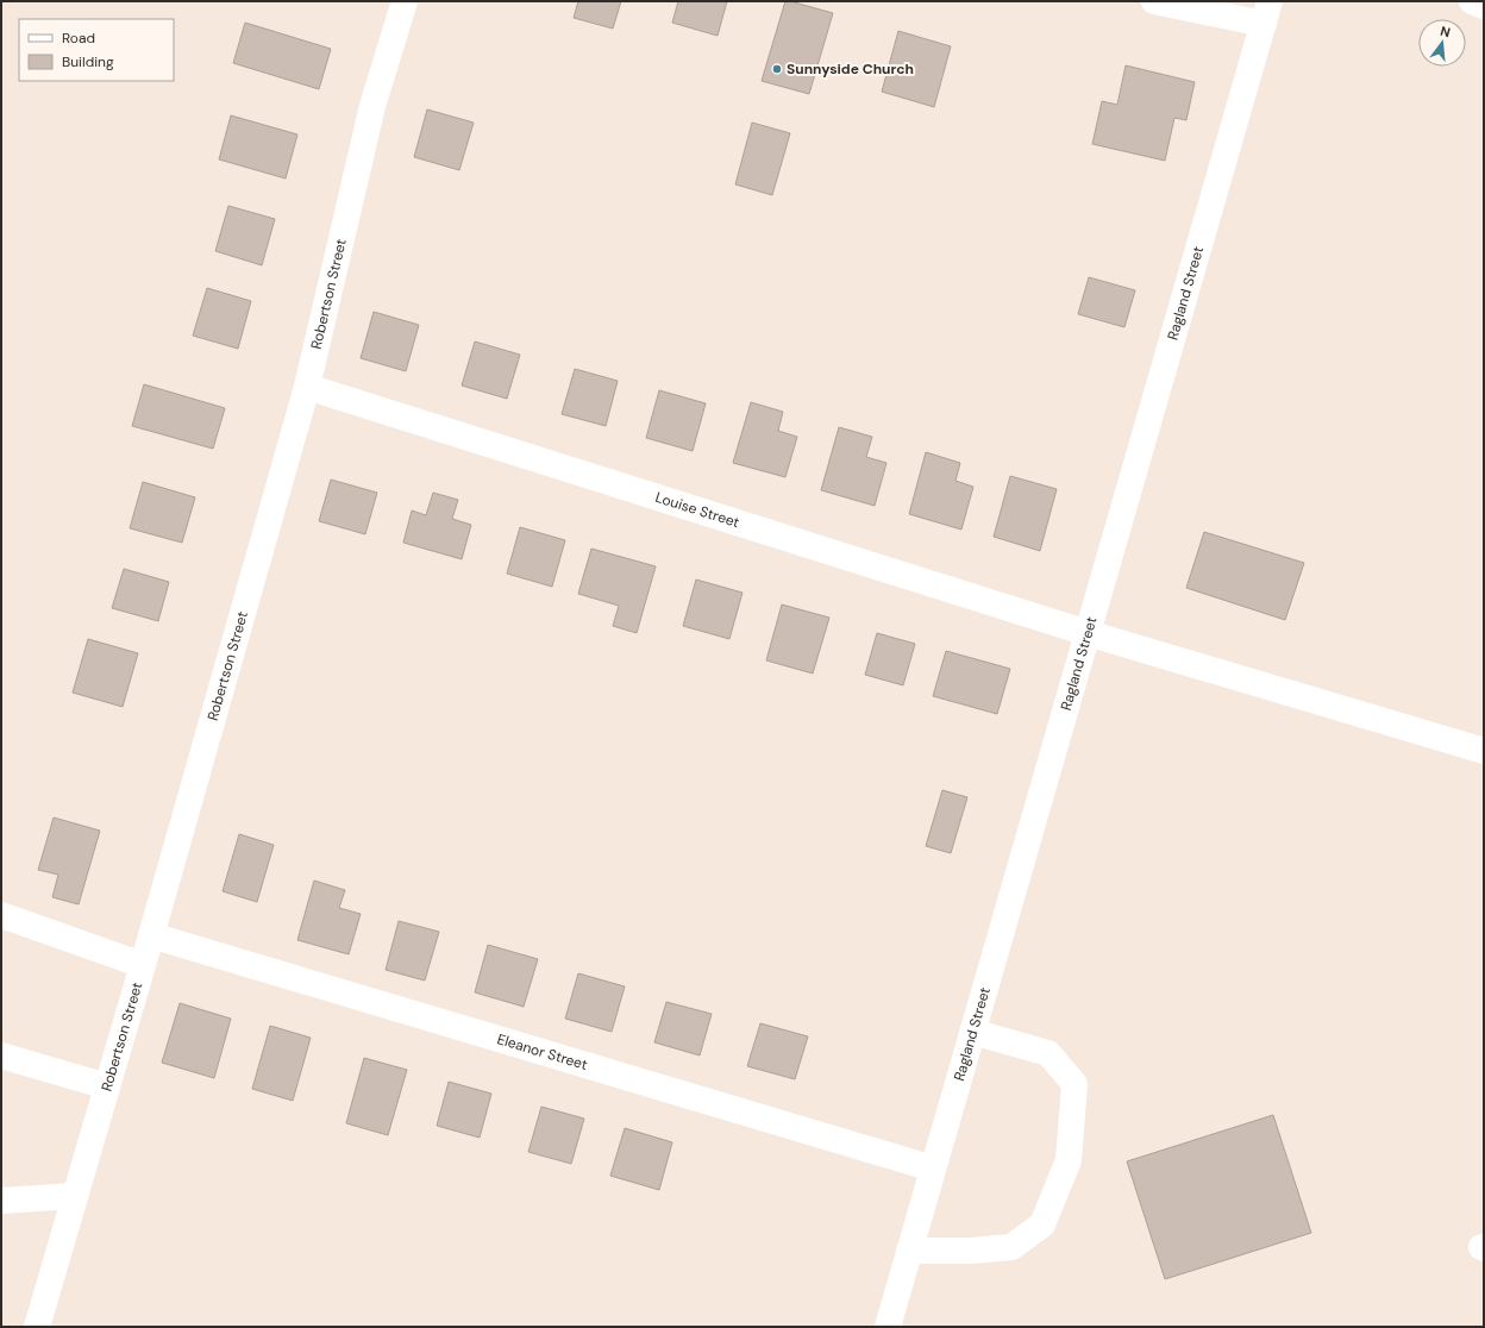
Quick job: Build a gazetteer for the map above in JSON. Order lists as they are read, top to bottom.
{
  "streets": {
    "street": [
      "Robertson Street",
      "Ragland Street",
      "Louise Street",
      "Eleanor Street"
    ]
  },
  "crossings": [
    ["Robertson Street", "Louise Street"],
    ["Robertson Street", "Eleanor Street"],
    ["Ragland Street", "Louise Street"],
    ["Ragland Street", "Eleanor Street"]
  ],
  "places": ["Sunnyside Church"],
  "legend": ["Road", "Building"],
  "north": "top"
}
